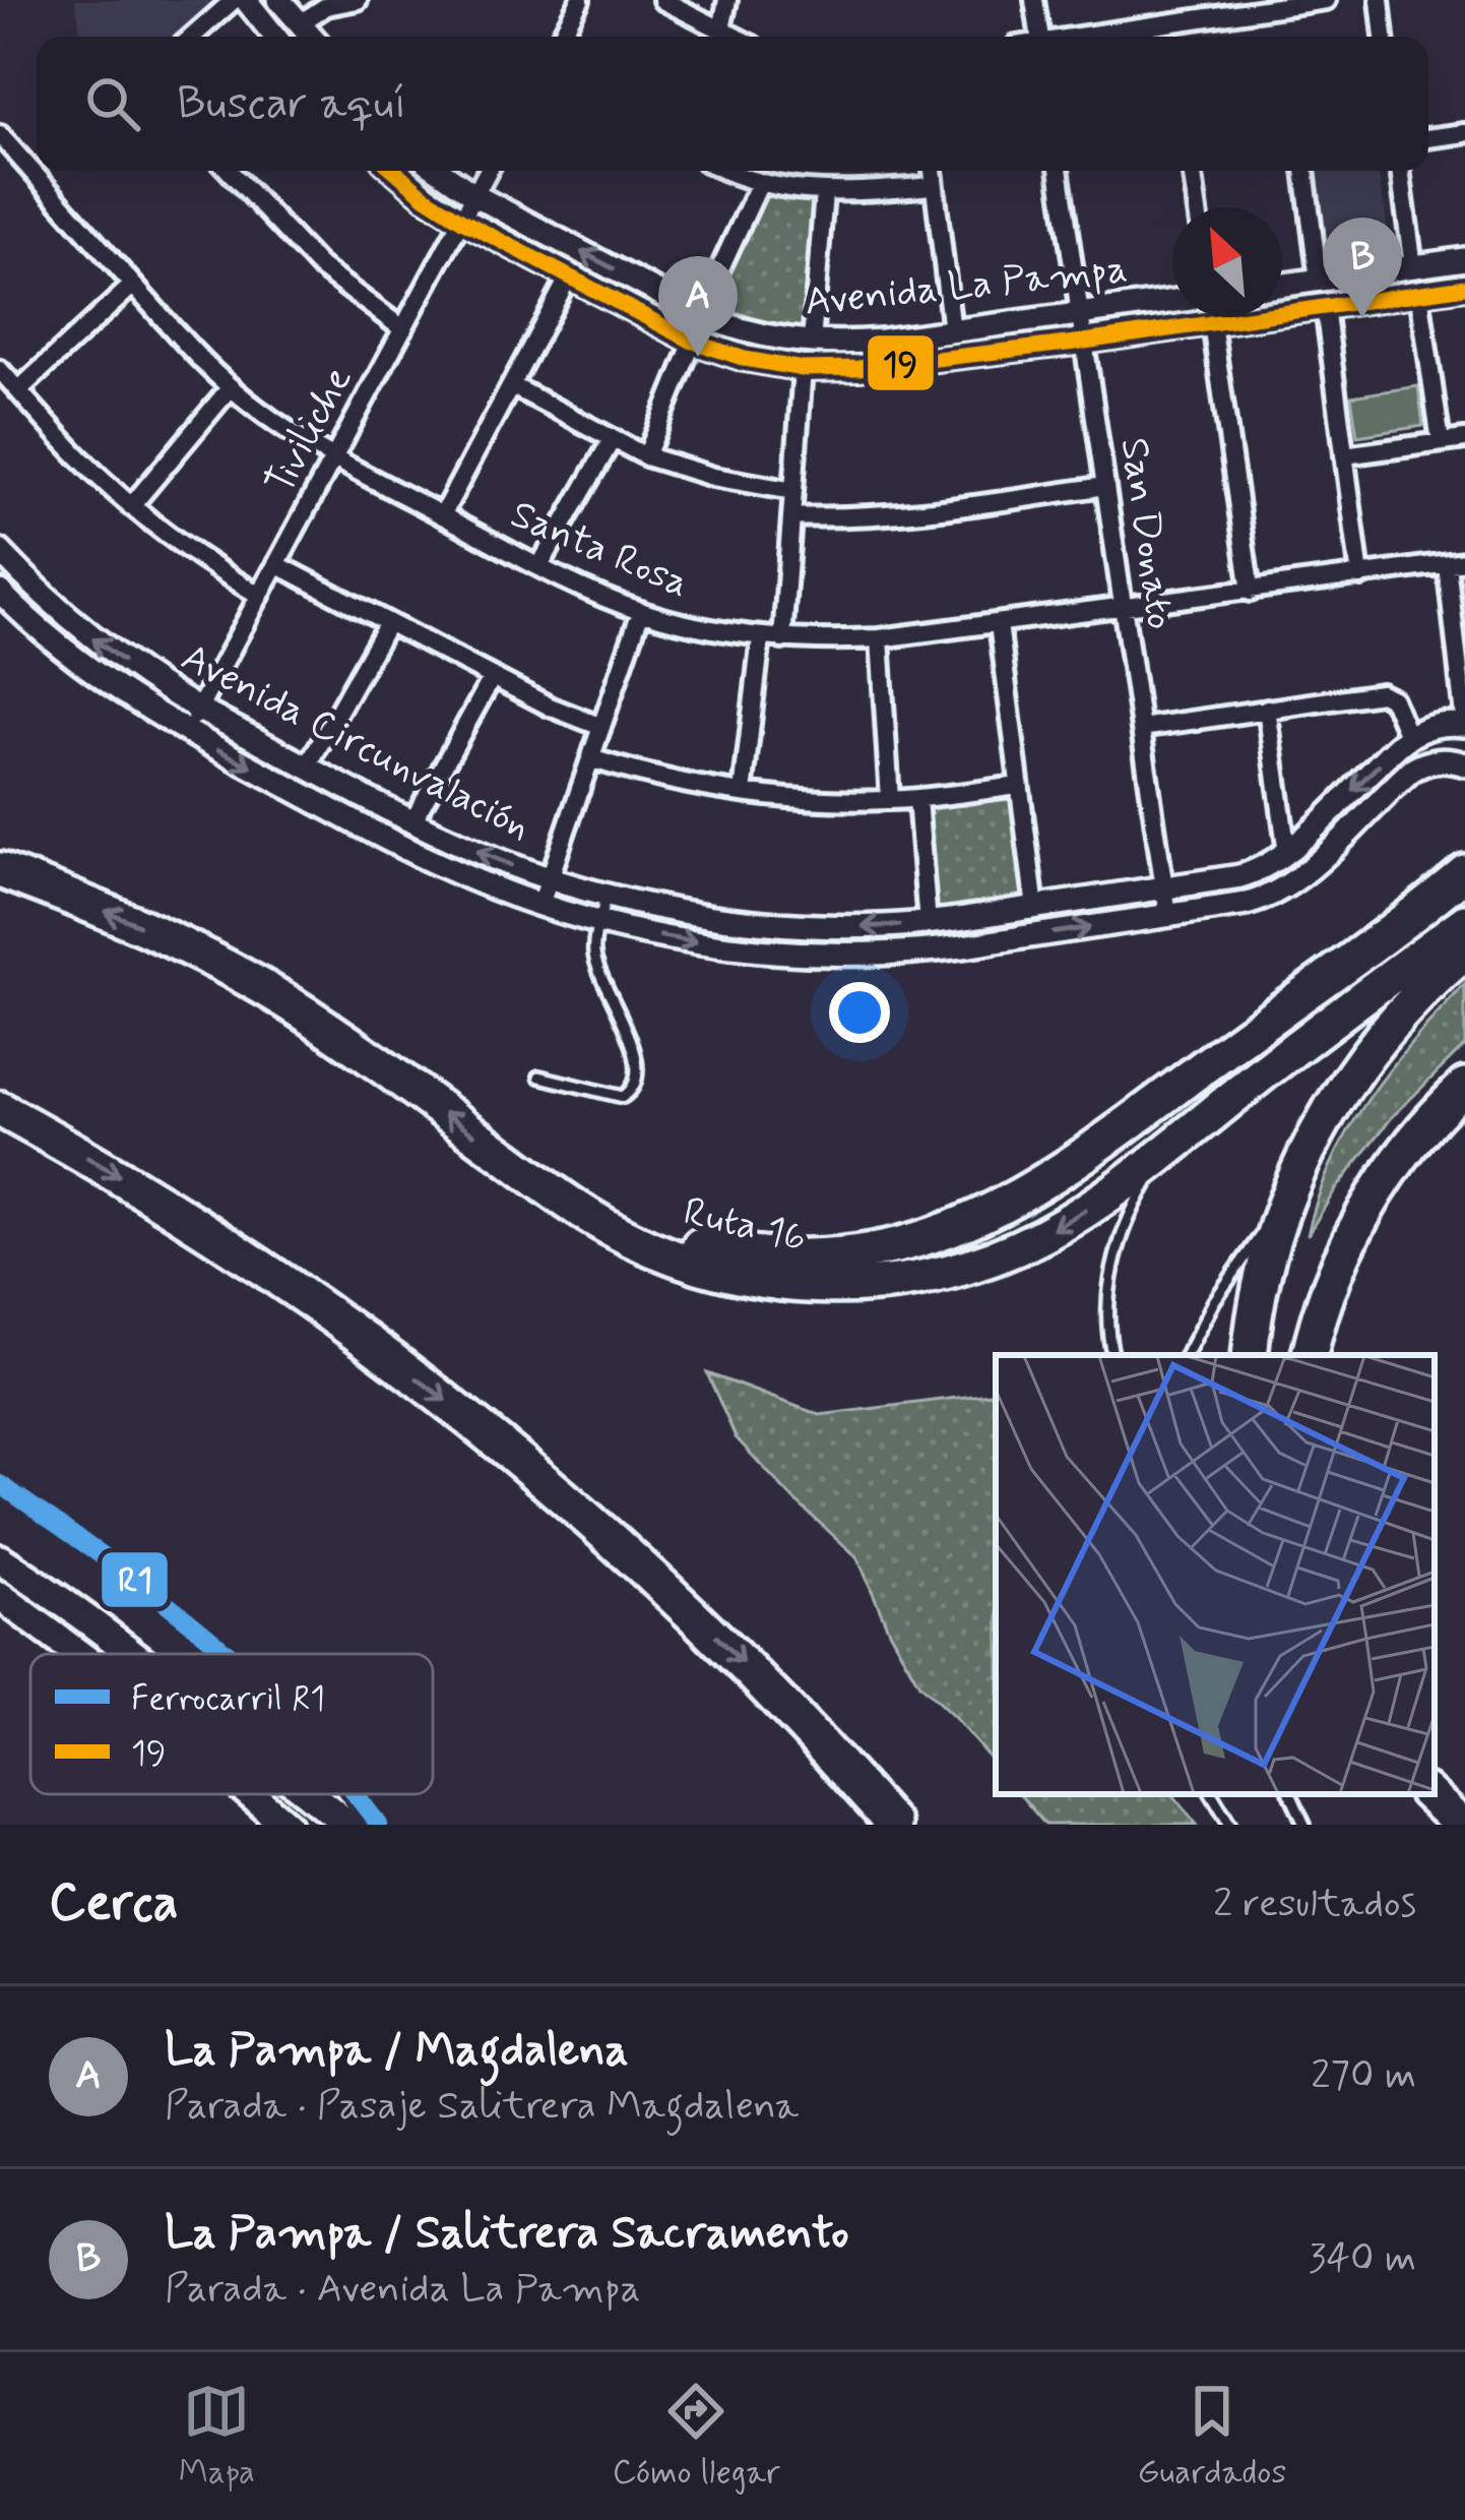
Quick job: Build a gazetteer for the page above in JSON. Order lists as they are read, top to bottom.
{
  "streets": {
    "highway": ["Ruta 16"],
    "street": [
      "Avenida La Pampa",
      "Tiviliche",
      "San Donato",
      "Santa Rosa",
      "Avenida Circunvalación"
    ]
  },
  "crossings": [
    ["Avenida La Pampa", "Tiviliche"],
    ["Avenida La Pampa", "San Donato"],
    ["Tiviliche", "Santa Rosa"],
    ["Tiviliche", "Avenida Circunvalación"],
    ["San Donato", "Santa Rosa"],
    ["San Donato", "Avenida Circunvalación"]
  ],
  "one_way": ["Ruta 16"],
  "lines": ["transit line 19", "rail line R1"],
  "legend": ["Ferrocarril R1", "19"],
  "north": "top left",
  "page": {
    "search": "Buscar aquí",
    "pins": ["B", "A"],
    "heading": ["Cerca", "2 resultados"],
    "list": [
      {
        "mark": "A",
        "name": "La Pampa / Magdalena",
        "note": "Parada · Pasaje Salitrera Magdalena",
        "value": "270 m"
      },
      {
        "mark": "B",
        "name": "La Pampa / Salitrera Sacramento",
        "note": "Parada · Avenida La Pampa",
        "value": "340 m"
      }
    ],
    "nav": ["Mapa", "Cómo llegar", "Guardados"]
  }
}
